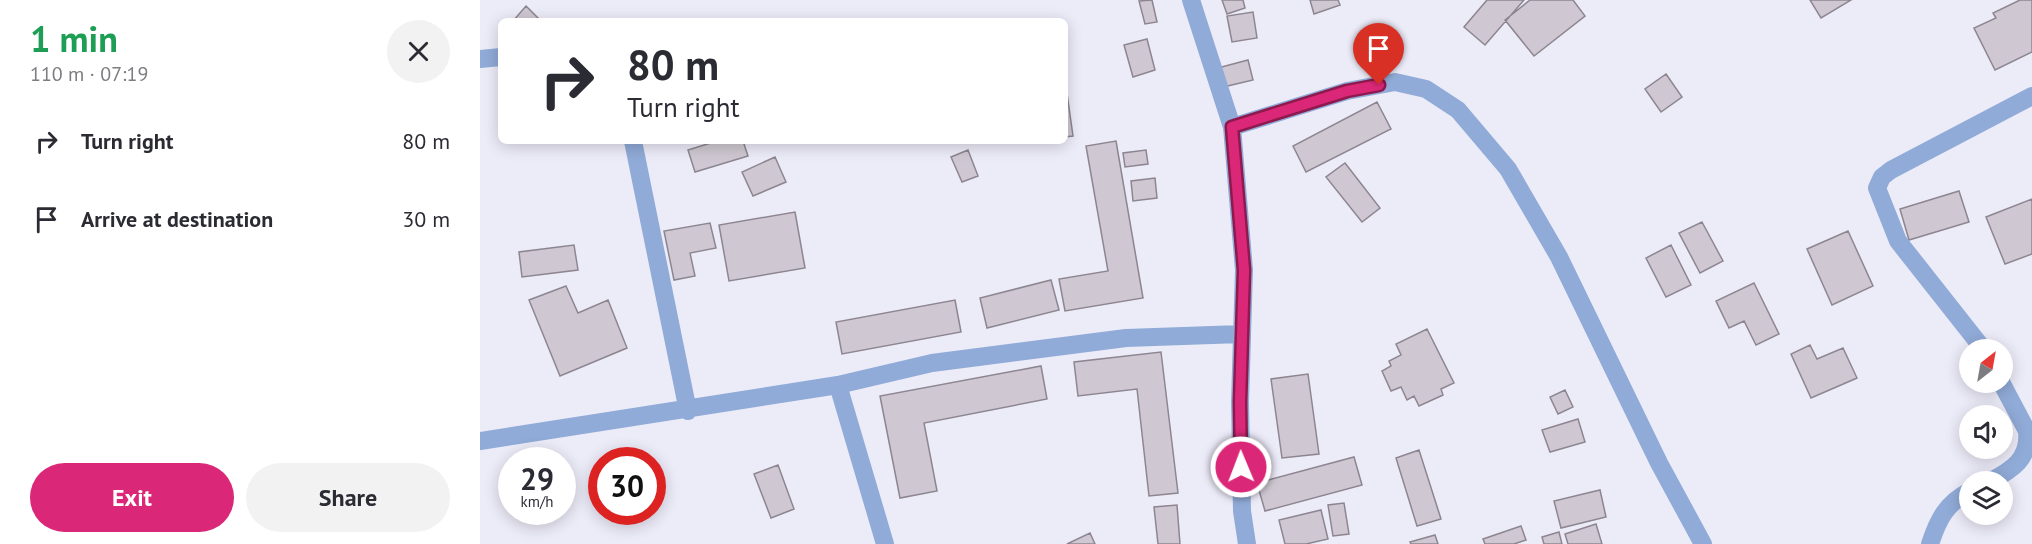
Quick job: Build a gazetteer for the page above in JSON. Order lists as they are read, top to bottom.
{
  "north": "top right",
  "page": {
    "heading": ["1 min", "110 m · 07:19"],
    "turn": ["80 m", "Turn right"],
    "list": [
      {
        "name": "Turn right",
        "value": "80 m"
      },
      {
        "name": "Arrive at destination",
        "value": "30 m"
      }
    ],
    "speed": "29 km/h",
    "limit": "30",
    "buttons": ["Exit", "Share"]
  }
}
